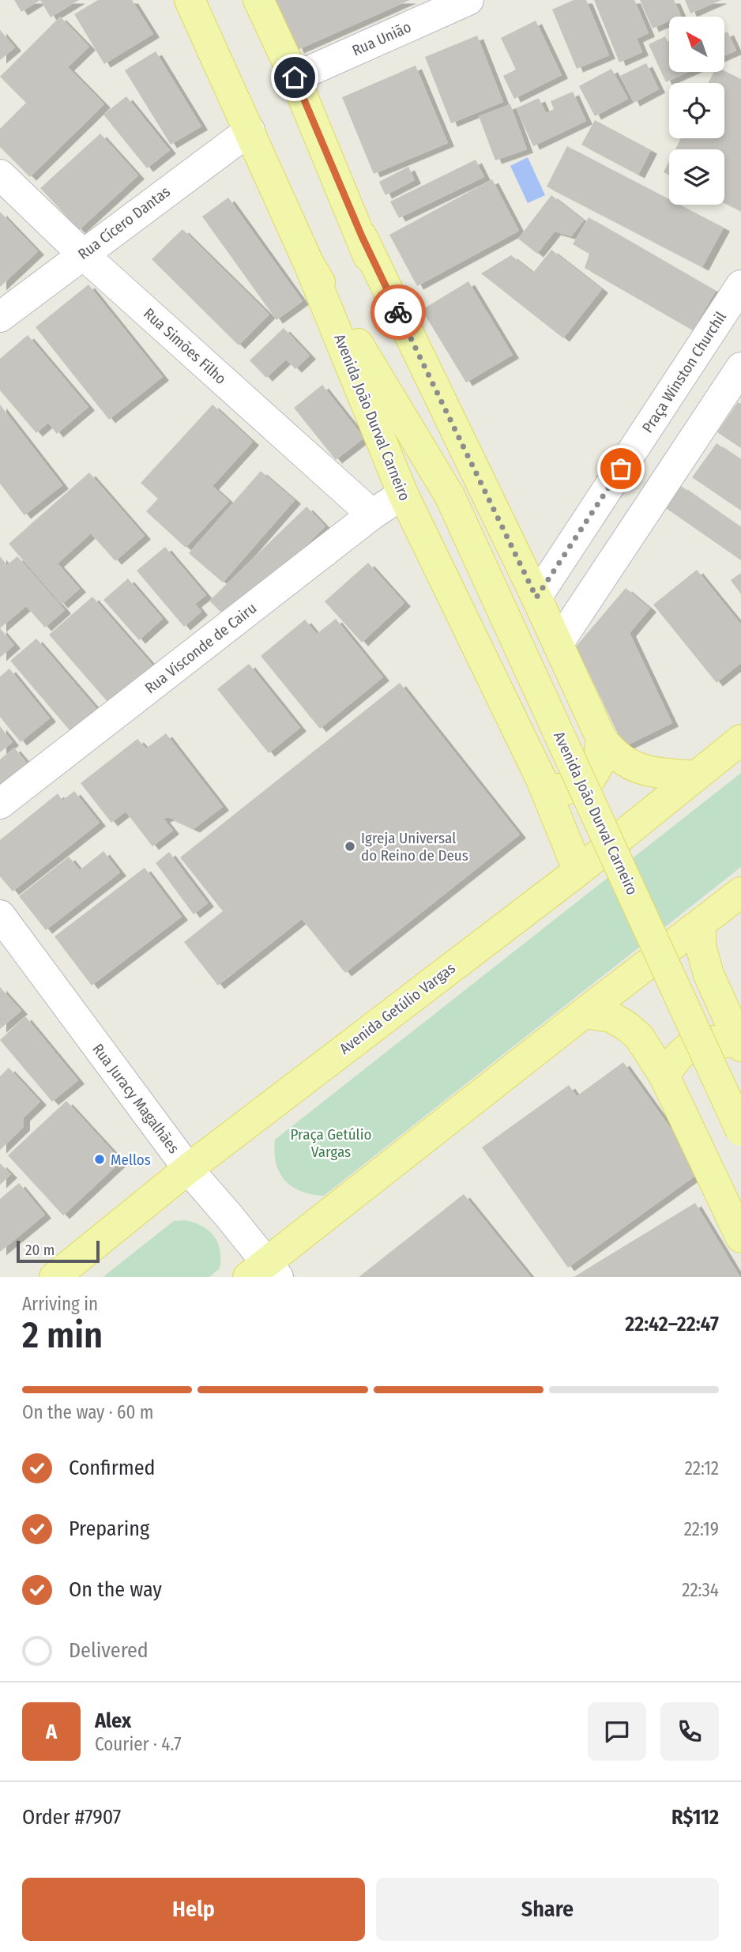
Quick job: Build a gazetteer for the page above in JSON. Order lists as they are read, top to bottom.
{
  "streets": {
    "main road": ["Avenida João Durval Carneiro", "Avenida Getúlio Vargas"],
    "street": [
      "Rua União",
      "Rua Cícero Dantas",
      "Rua Simões Filho",
      "Praça Winston Churchil",
      "Rua Visconde de Cairu",
      "Rua Juracy Magalhães"
    ]
  },
  "crossings": [
    ["Rua União", "Avenida João Durval Carneiro"],
    ["Rua Cícero Dantas", "Rua Simões Filho"],
    ["Rua Cícero Dantas", "Avenida João Durval Carneiro"],
    ["Rua Simões Filho", "Rua Visconde de Cairu"],
    ["Praça Winston Churchil", "Avenida João Durval Carneiro"],
    ["Avenida João Durval Carneiro", "Rua Visconde de Cairu"],
    ["Avenida João Durval Carneiro", "Avenida Getúlio Vargas"],
    ["Avenida Getúlio Vargas", "Rua Juracy Magalhães"]
  ],
  "parks": ["Praça Getúlio Vargas"],
  "places": ["Igreja Universal do Reino de Deus", "Mellos"],
  "scale_bar": "20 m",
  "north": "top left",
  "page": {
    "scale": "20 m",
    "heading": ["2 min", "Arriving in", "22:42–22:47"],
    "panel": [
      "Alex",
      "Courier · 4.7",
      "Order #7907",
      "R$112"
    ],
    "bar": "On the way · 60 m",
    "list": [
      ["Confirmed", "22:12"],
      ["Preparing", "22:19"],
      ["On the way", "22:34"],
      "Delivered"
    ],
    "round": "A",
    "buttons": ["Help", "Share"]
  }
}
